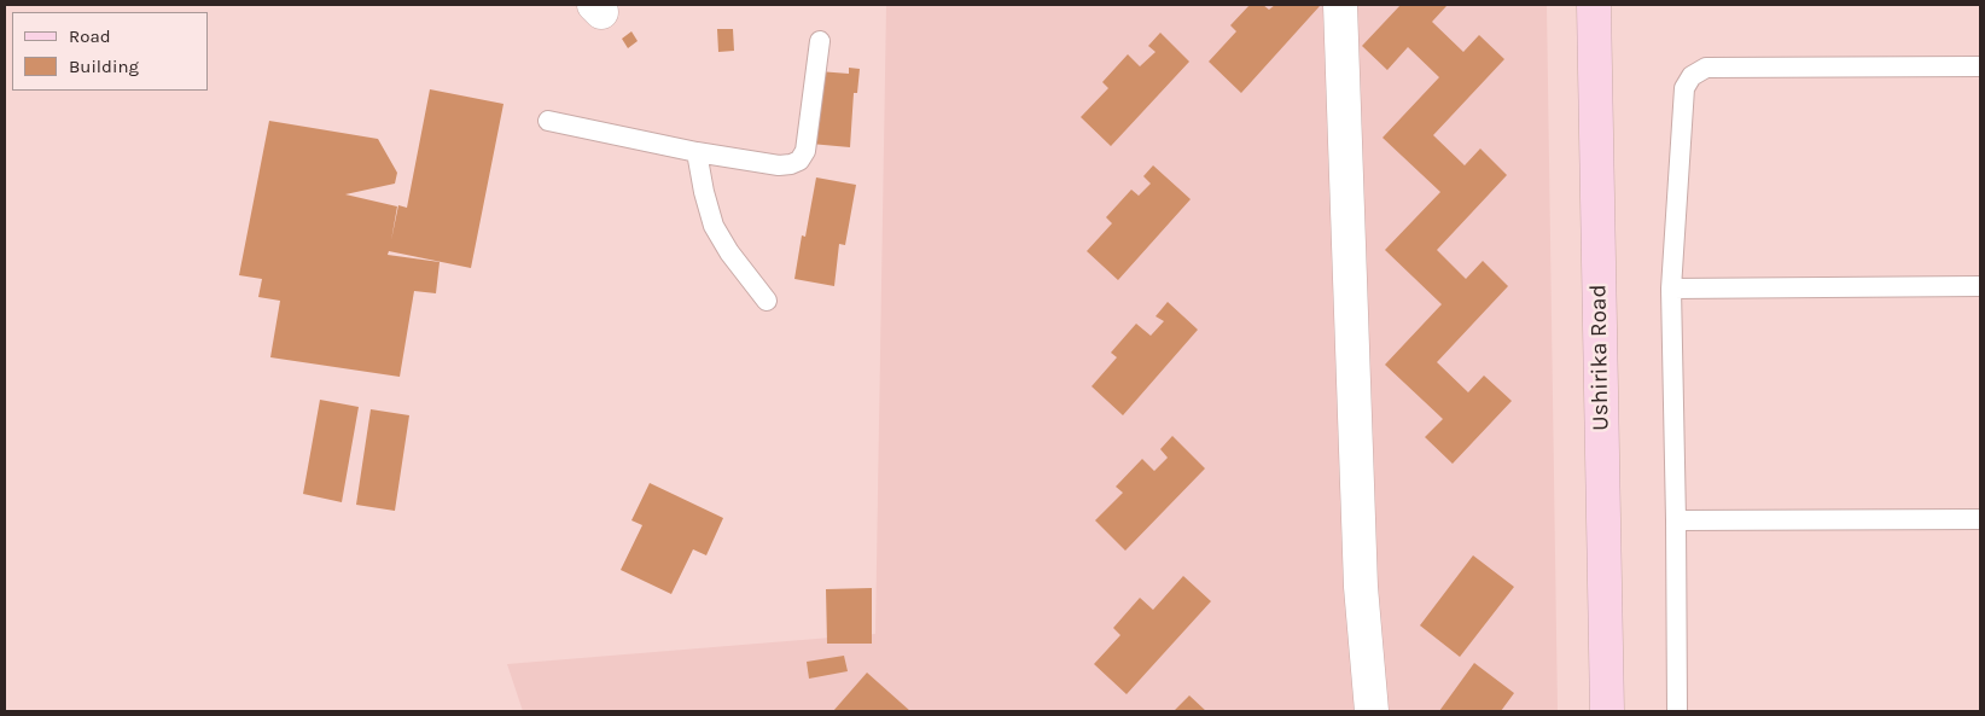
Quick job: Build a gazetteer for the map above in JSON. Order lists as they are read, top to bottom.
{
  "streets": {
    "street": ["Ushirika Road"]
  },
  "legend": ["Road", "Building"]
}
